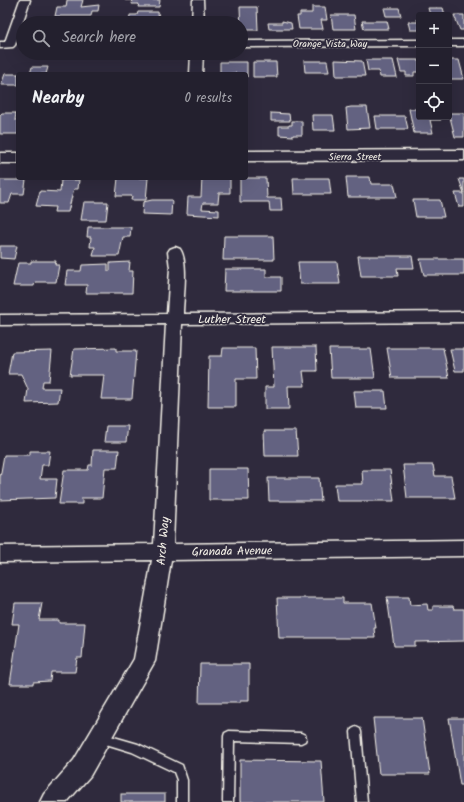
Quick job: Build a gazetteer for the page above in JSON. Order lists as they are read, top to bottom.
{
  "streets": {
    "street": [
      "Orange Vista Way",
      "Sierra Street",
      "Luther Street",
      "Arch Way",
      "Granada Avenue"
    ]
  },
  "crossings": [
    ["Luther Street", "Arch Way"],
    ["Arch Way", "Granada Avenue"]
  ],
  "page": {
    "map_buttons": ["+", "−"],
    "search": "Search here",
    "heading": ["Nearby", "0 results"]
  }
}
